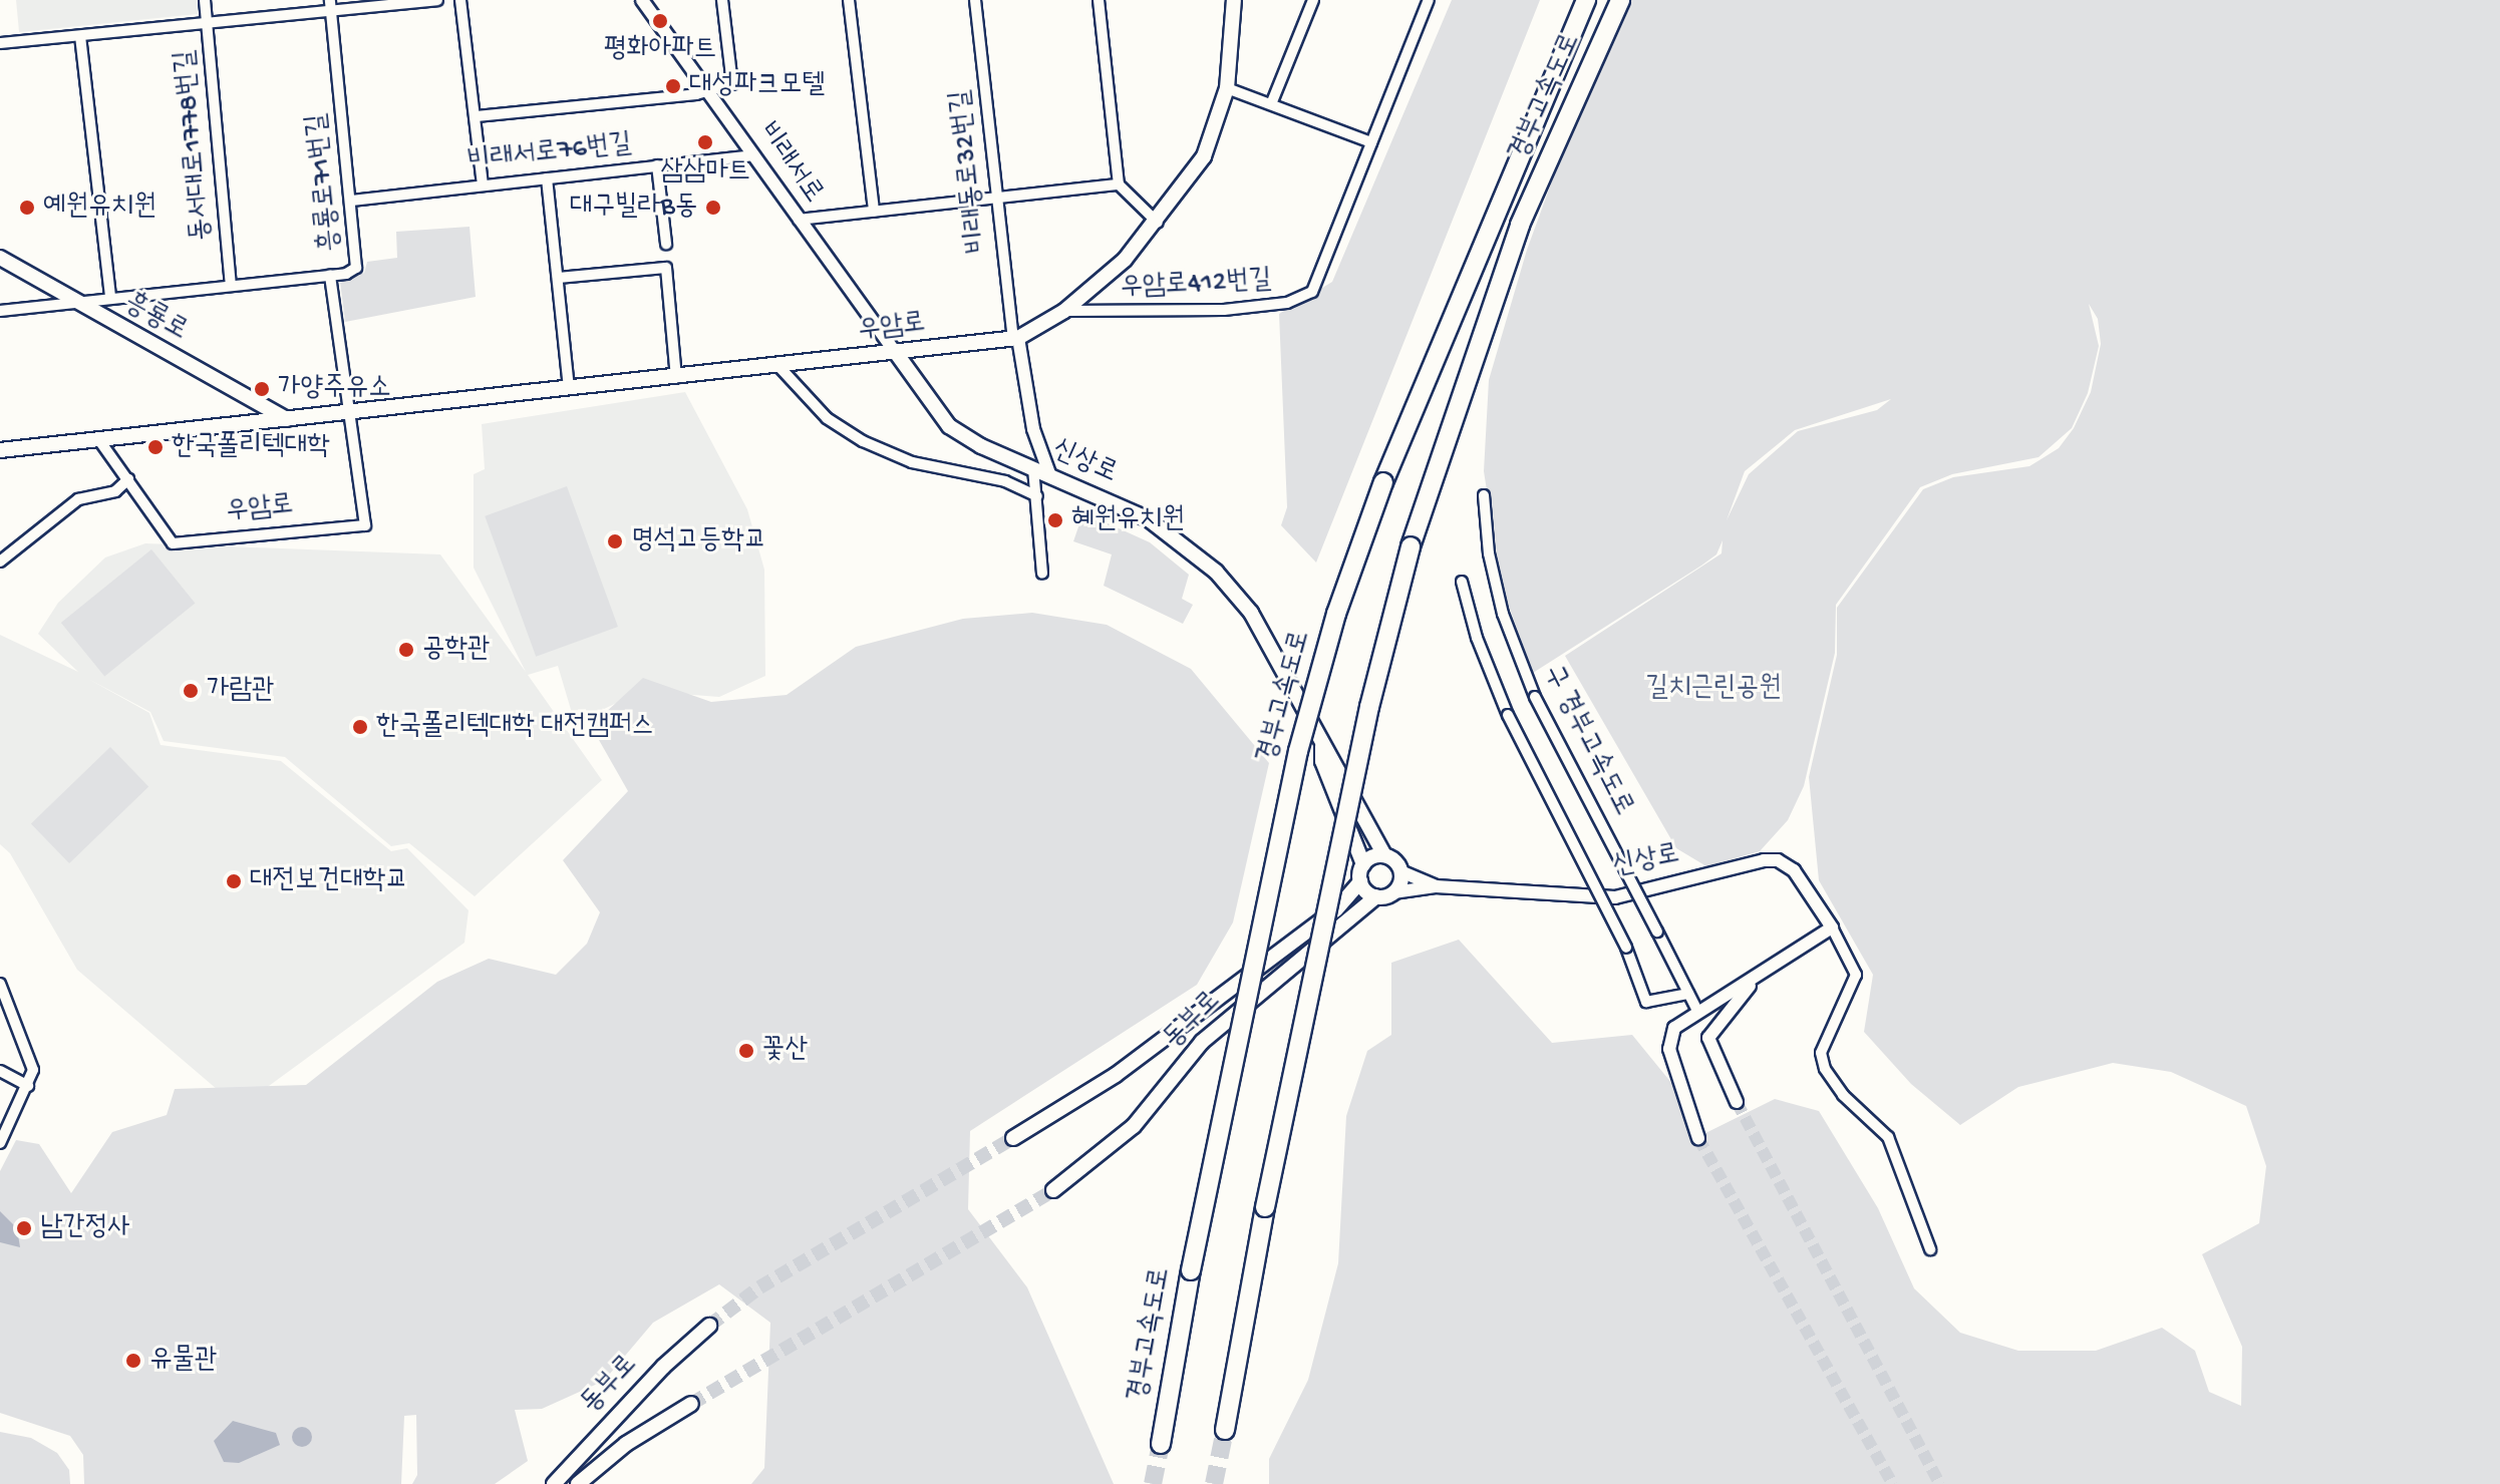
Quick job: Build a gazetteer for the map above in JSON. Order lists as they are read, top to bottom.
{
  "streets": {
    "highway": ["경부고속도로"],
    "main road": [
      "흥룡로",
      "우암로",
      "신상로",
      "동부로"
    ],
    "street": [
      "동서대로1778번길",
      "비래서로76번길",
      "비래서로",
      "비래동로32번길",
      "흥룡로71번길",
      "우암로412번길",
      "구 경부고속도로"
    ]
  },
  "crossings": [
    ["동서대로1778번길", "흥룡로71번길"],
    ["비래서로76번길", "비래서로"],
    ["비래서로76번길", "흥룡로71번길"],
    ["비래서로", "우암로"],
    ["비래서로", "신상로"],
    ["비래동로32번길", "우암로"],
    ["흥룡로71번길", "흥룡로"],
    ["흥룡로71번길", "우암로"],
    ["우암로412번길", "우암로"],
    ["흥룡로", "우암로"],
    ["우암로", "신상로"]
  ],
  "parks": ["길치근린공원"],
  "places": [
    "평화아파트",
    "대성파크모텔",
    "삼삼마트",
    "예원유치원",
    "대구빌라B동",
    "가양주유소",
    "한국폴리텍대학",
    "혜원유치원",
    "명석고등학교",
    "공학관",
    "가람관",
    "한국폴리텍대학 대전캠퍼스",
    "대전보건대학교",
    "꽃산",
    "남간정사",
    "유물관"
  ]
}
